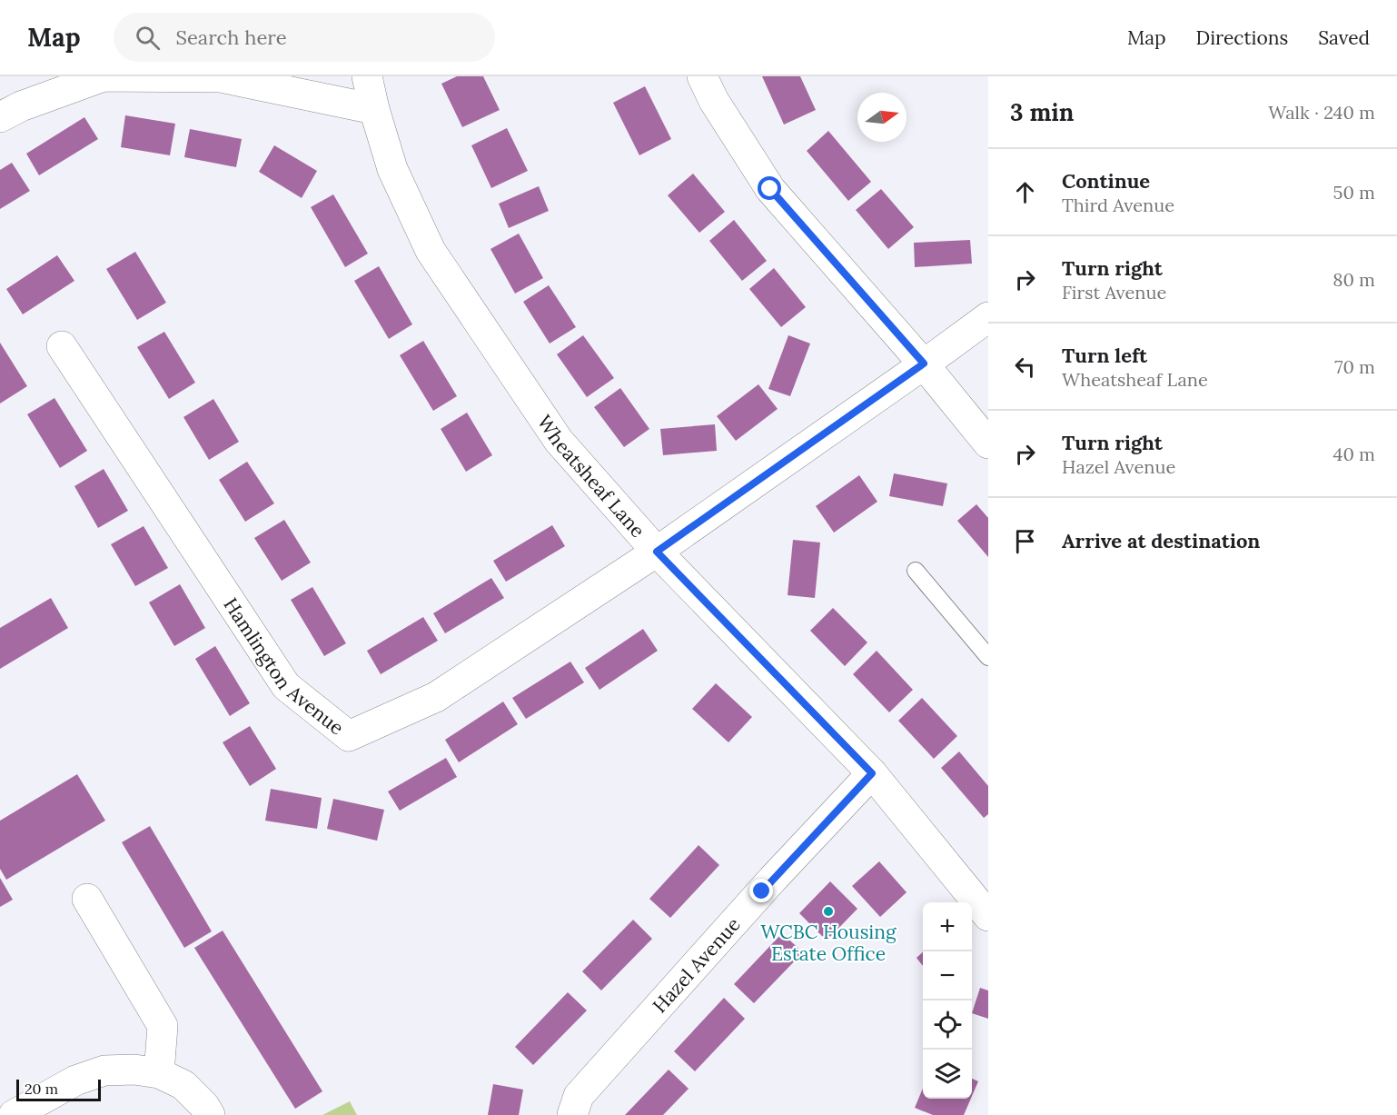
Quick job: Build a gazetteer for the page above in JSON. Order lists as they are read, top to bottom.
{
  "streets": {
    "street": ["Wheatsheaf Lane", "Hamlington Avenue", "Hazel Avenue"]
  },
  "crossings": [
    ["Wheatsheaf Lane", "Hamlington Avenue"],
    ["Wheatsheaf Lane", "Hazel Avenue"]
  ],
  "places": ["WCBC Housing Estate Office"],
  "scale_bar": "20 m",
  "north": "right",
  "page": {
    "header": "Map",
    "search": "Search here",
    "nav": ["Map", "Directions", "Saved"],
    "heading": ["3 min", "Walk · 240 m"],
    "list": [
      ["Continue", "Third Avenue", "50 m"],
      ["Turn right", "First Avenue", "80 m"],
      ["Turn left", "Wheatsheaf Lane", "70 m"],
      ["Turn right", "Hazel Avenue", "40 m"],
      "Arrive at destination"
    ],
    "map_buttons": ["+", "−"],
    "scale": "20 m"
  }
}
